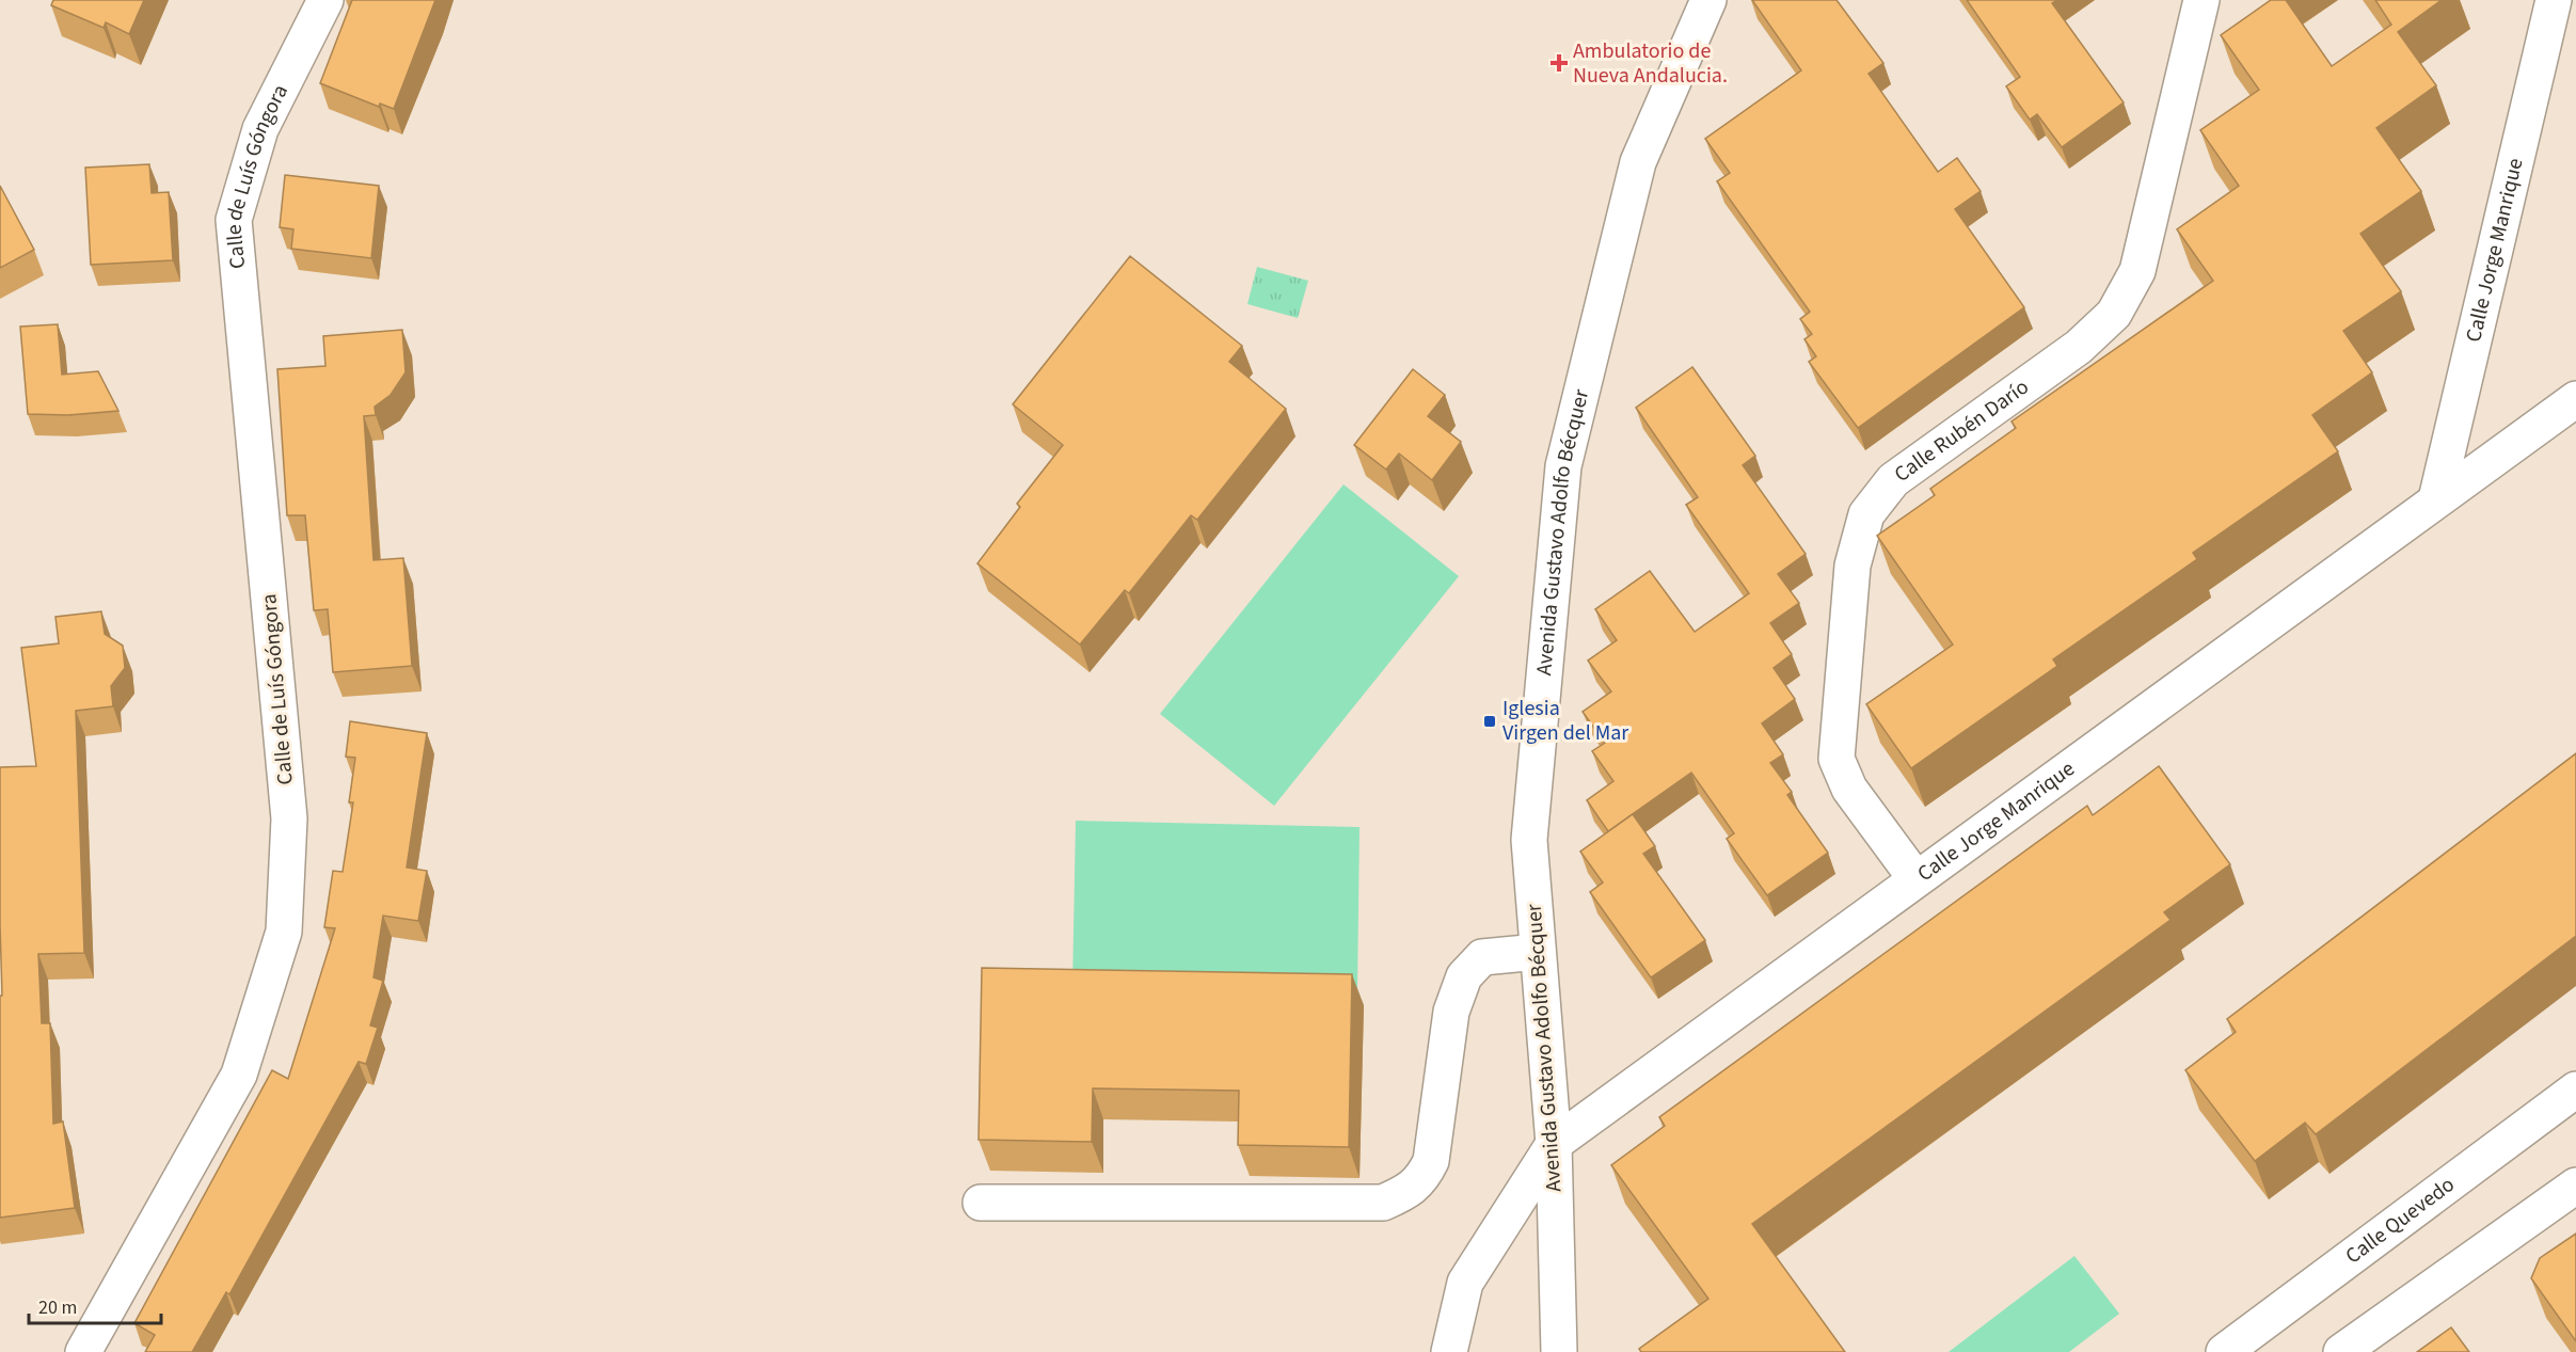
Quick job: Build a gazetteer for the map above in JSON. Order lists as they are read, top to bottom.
{
  "streets": {
    "street": [
      "Calle de Luís Góngora",
      "Calle Jorge Manrique",
      "Calle Rubén Darío",
      "Avenida Gustavo Adolfo Bécquer",
      "Calle Quevedo"
    ]
  },
  "crossings": [
    ["Calle Jorge Manrique", "Calle Rubén Darío"],
    ["Calle Jorge Manrique", "Avenida Gustavo Adolfo Bécquer"]
  ],
  "places": {
    "health": ["Ambulatorio de Nueva Andalucia."],
    "transit": ["Iglesia Virgen del Mar"]
  },
  "scale_bar": "20 m"
}
